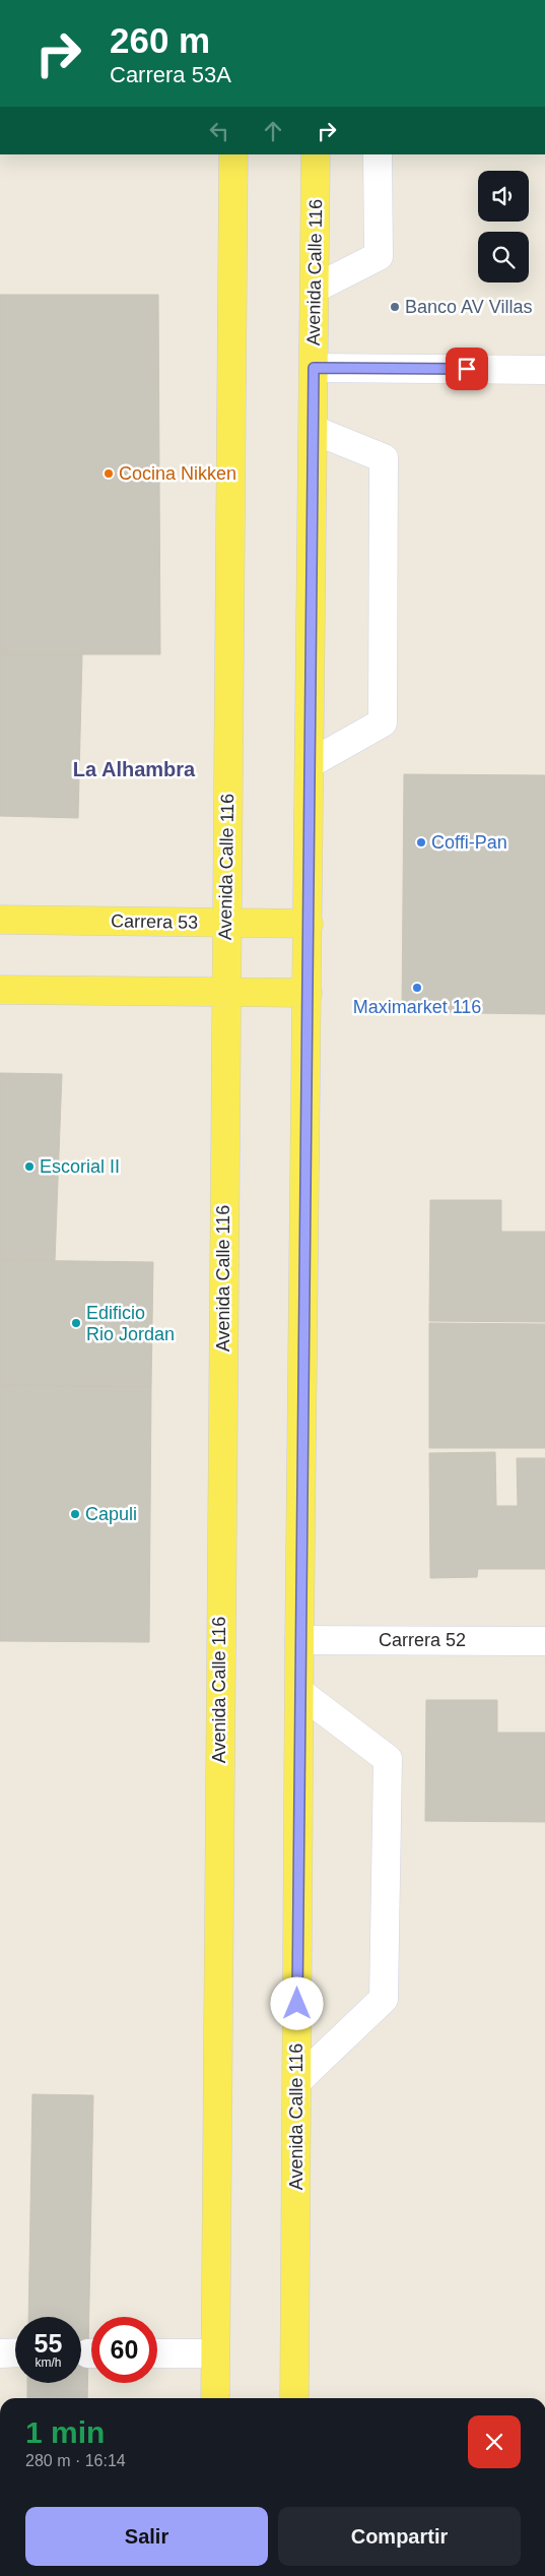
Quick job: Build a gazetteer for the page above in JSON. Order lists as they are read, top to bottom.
{
  "streets": {
    "main road": ["Avenida Calle 116", "Carrera 53"],
    "street": ["Carrera 52"]
  },
  "crossings": [
    ["Avenida Calle 116", "Carrera 53"],
    ["Avenida Calle 116", "Carrera 52"]
  ],
  "districts": ["La Alhambra"],
  "places": [
    "Banco AV Villas",
    "Cocina Nikken",
    "Coffi-Pan",
    "Maximarket 116",
    "Escorial II",
    "Edificio Rio Jordan",
    "Capuli"
  ],
  "page": {
    "turn": ["260 m", "Carrera 53A"],
    "speed": "55 km/h",
    "limit": "60",
    "heading": ["1 min", "280 m · 16:14"],
    "buttons": ["Salir", "Compartir"]
  }
}
